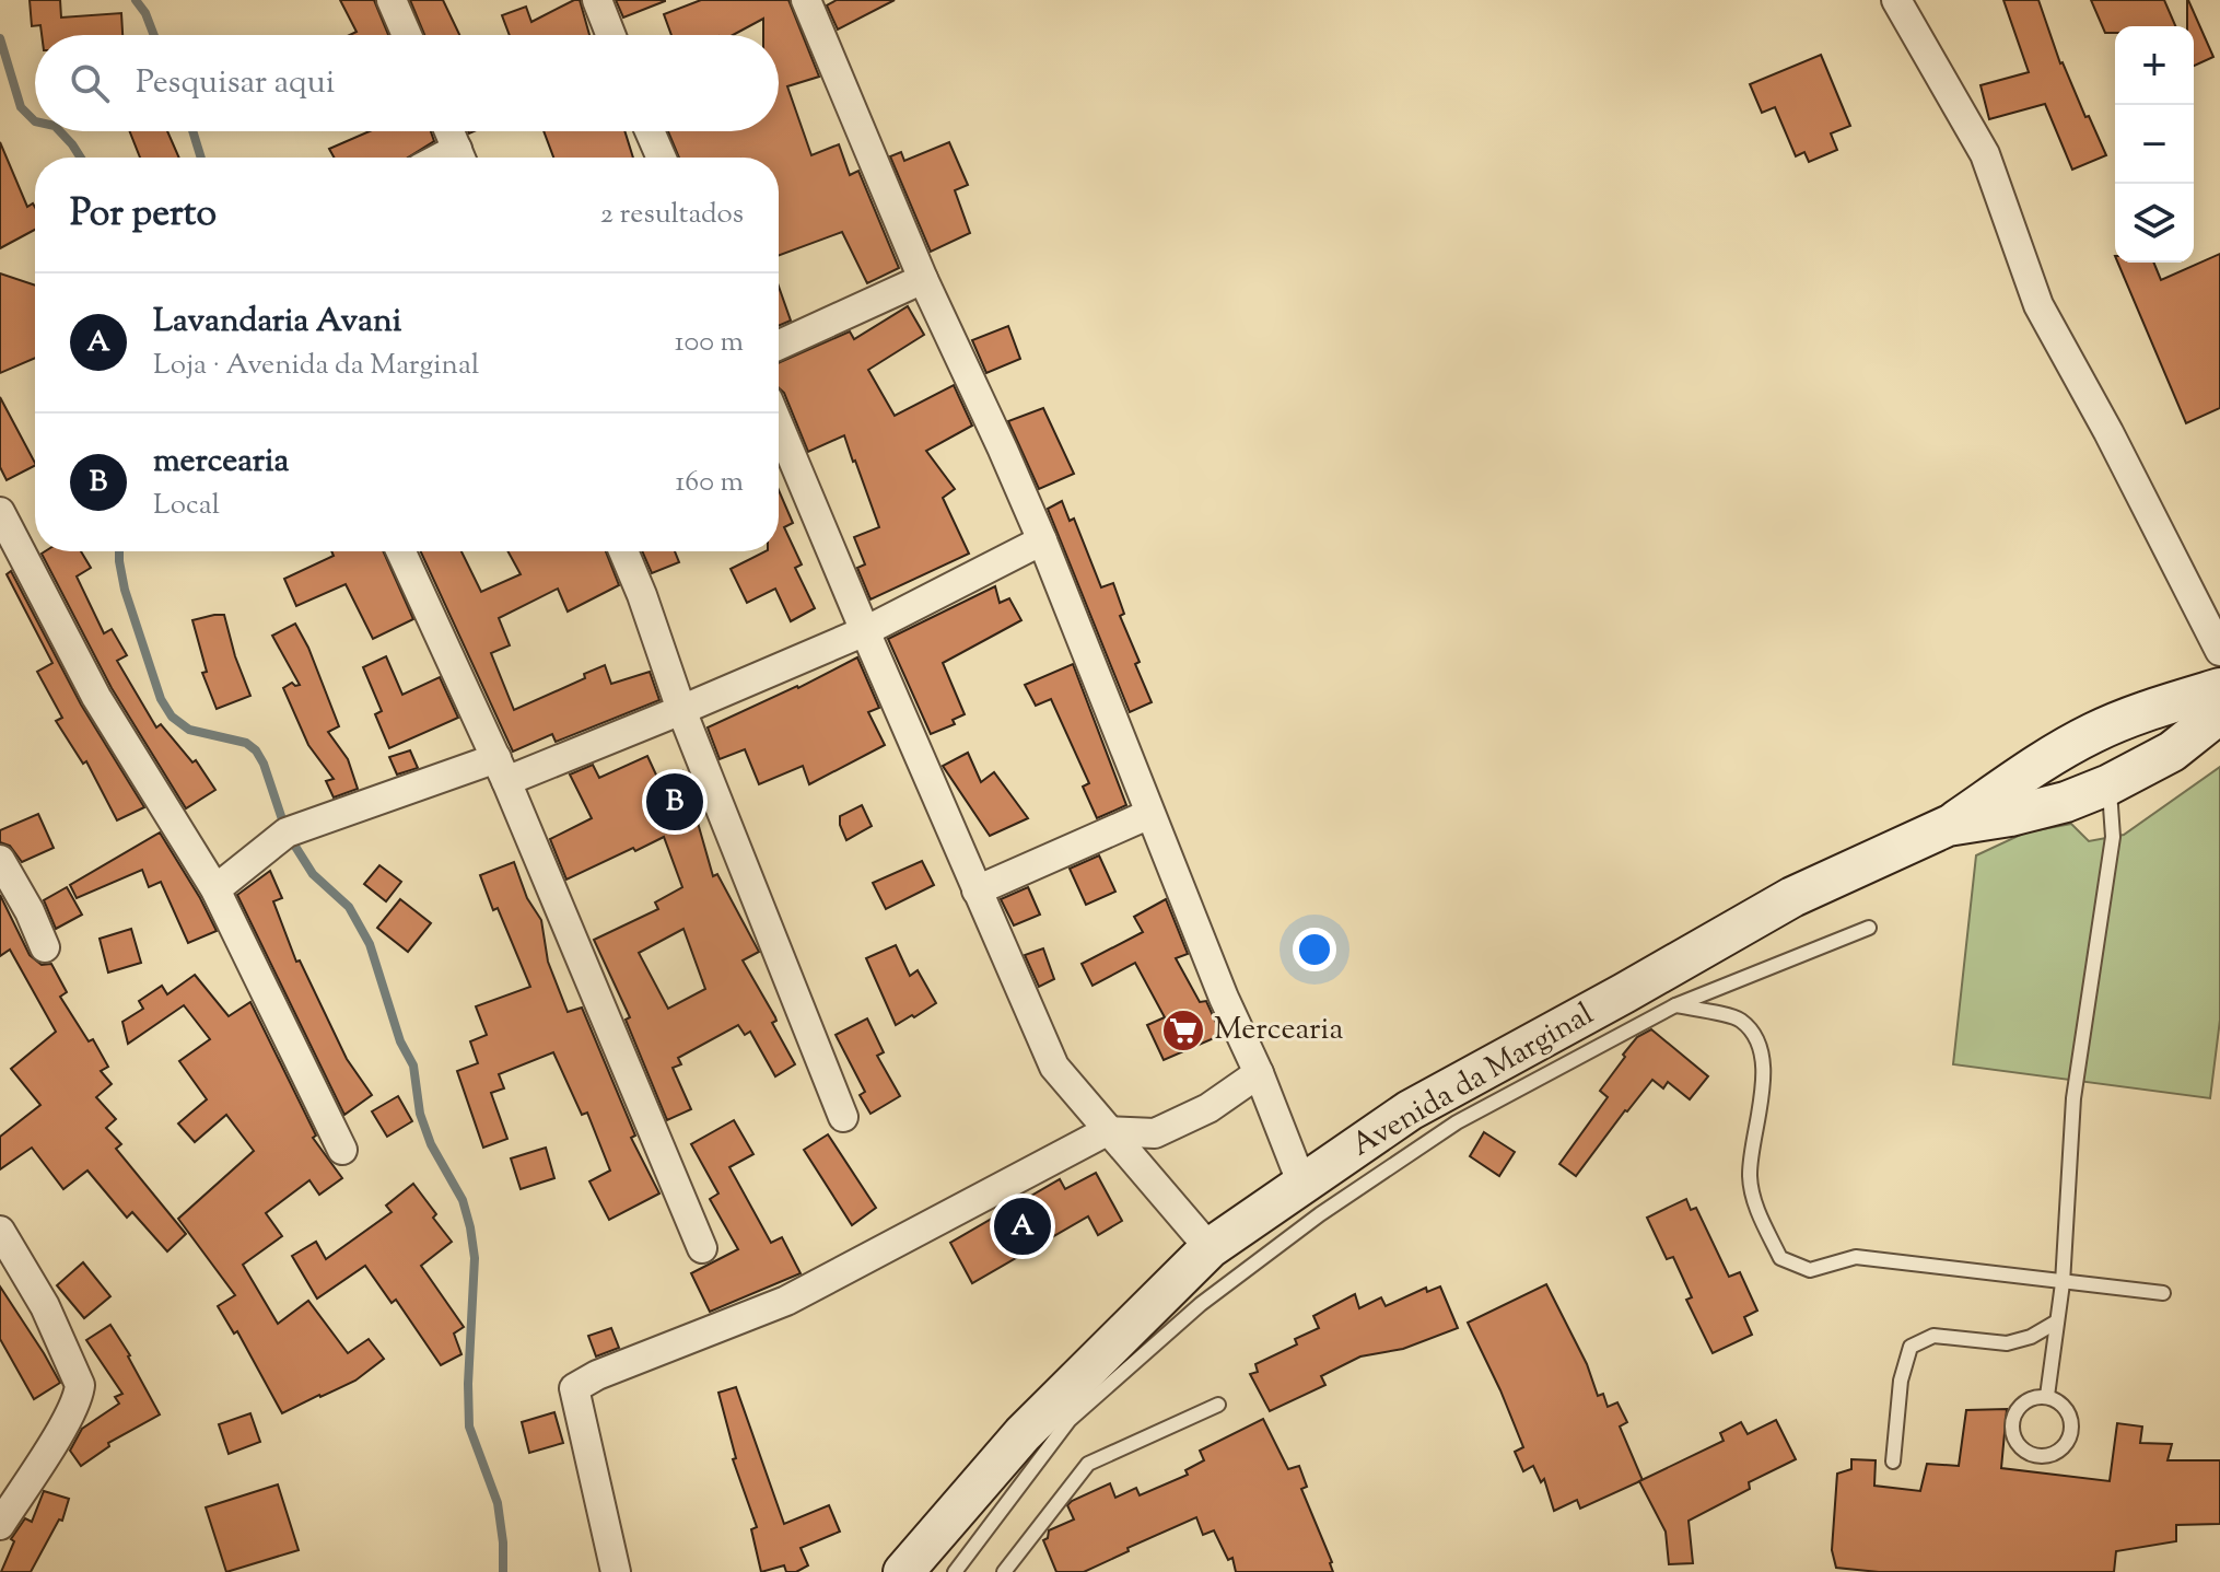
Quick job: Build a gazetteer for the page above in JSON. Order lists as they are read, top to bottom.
{
  "streets": {
    "main road": ["Avenida da Marginal"]
  },
  "places": {
    "supermarket": ["Mercearia"]
  },
  "page": {
    "map_buttons": ["+", "−"],
    "search": "Pesquisar aqui",
    "heading": ["Por perto", "2 resultados"],
    "list": [
      {
        "mark": "A",
        "name": "Lavandaria Avani",
        "note": "Loja · Avenida da Marginal",
        "value": "100 m"
      },
      {
        "mark": "B",
        "name": "mercearia",
        "note": "Local",
        "value": "160 m"
      }
    ],
    "pins": ["B", "A"]
  }
}
